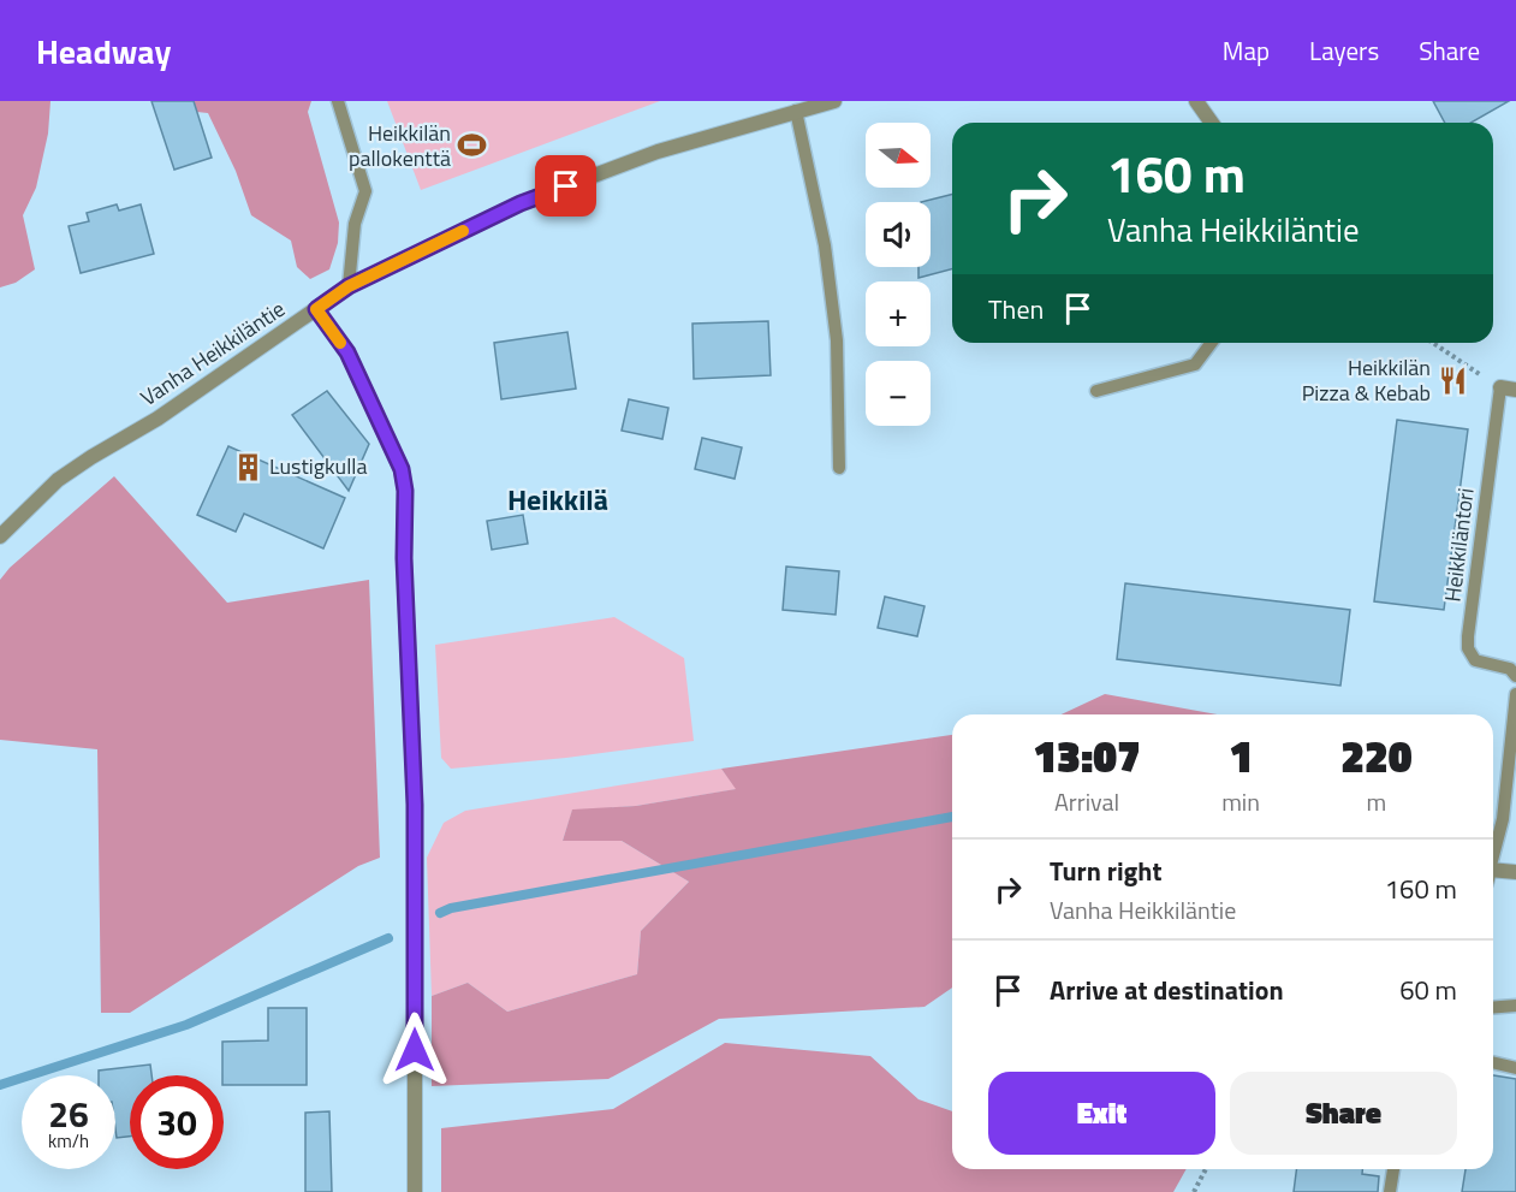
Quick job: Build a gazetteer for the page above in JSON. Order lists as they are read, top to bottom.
{
  "streets": {
    "street": ["Vanha Heikkiläntie"],
    "lane": ["Heikkiläntori"]
  },
  "districts": ["Heikkilä"],
  "places": {
    "sports": ["Heikkilän pallokenttä"],
    "restaurant": ["Heikkilän Pizza & Kebab"],
    "building": ["Lustigkulla"]
  },
  "north": "right",
  "page": {
    "header": "Headway",
    "nav": ["Map", "Layers", "Share"],
    "map_buttons": ["+", "−"],
    "turn": ["160 m", "Vanha Heikkiläntie"],
    "then": "Then",
    "eta": [
      "13:07",
      "Arrival",
      "1",
      "min",
      "220",
      "m"
    ],
    "list": [
      {
        "name": "Turn right",
        "note": "Vanha Heikkiläntie",
        "value": "160 m"
      },
      {
        "name": "Arrive at destination",
        "value": "60 m"
      }
    ],
    "buttons": ["Exit", "Share"],
    "speed": "26 km/h",
    "limit": "30"
  }
}
